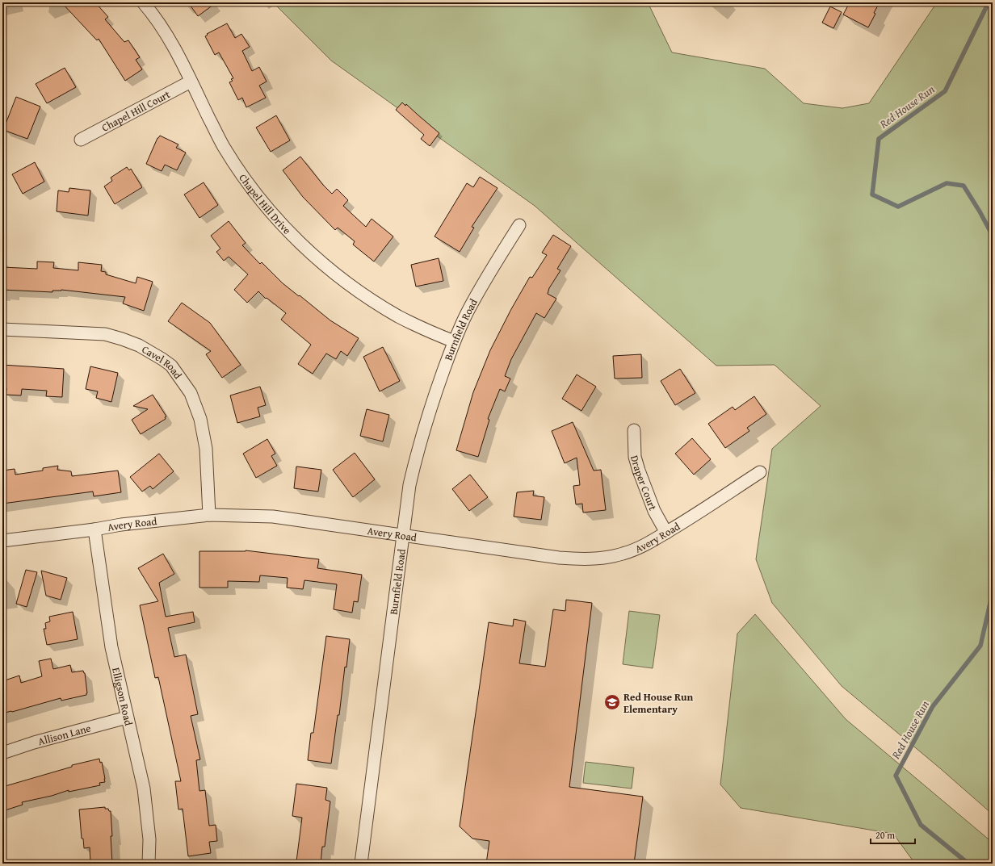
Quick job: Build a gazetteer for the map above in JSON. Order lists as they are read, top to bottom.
{
  "streets": {
    "street": [
      "Chapel Hill Court",
      "Chapel Hill Drive",
      "Burnfield Road",
      "Cavel Road",
      "Draper Court",
      "Avery Road",
      "Elligson Road",
      "Allison Lane"
    ]
  },
  "crossings": [
    ["Chapel Hill Court", "Chapel Hill Drive"],
    ["Chapel Hill Drive", "Burnfield Road"],
    ["Burnfield Road", "Avery Road"],
    ["Cavel Road", "Avery Road"],
    ["Draper Court", "Avery Road"],
    ["Avery Road", "Elligson Road"],
    ["Elligson Road", "Allison Lane"]
  ],
  "water": ["Red House Run"],
  "places": {
    "school or university": ["Red House Run Elementary"]
  },
  "scale_bar": "20 m"
}
